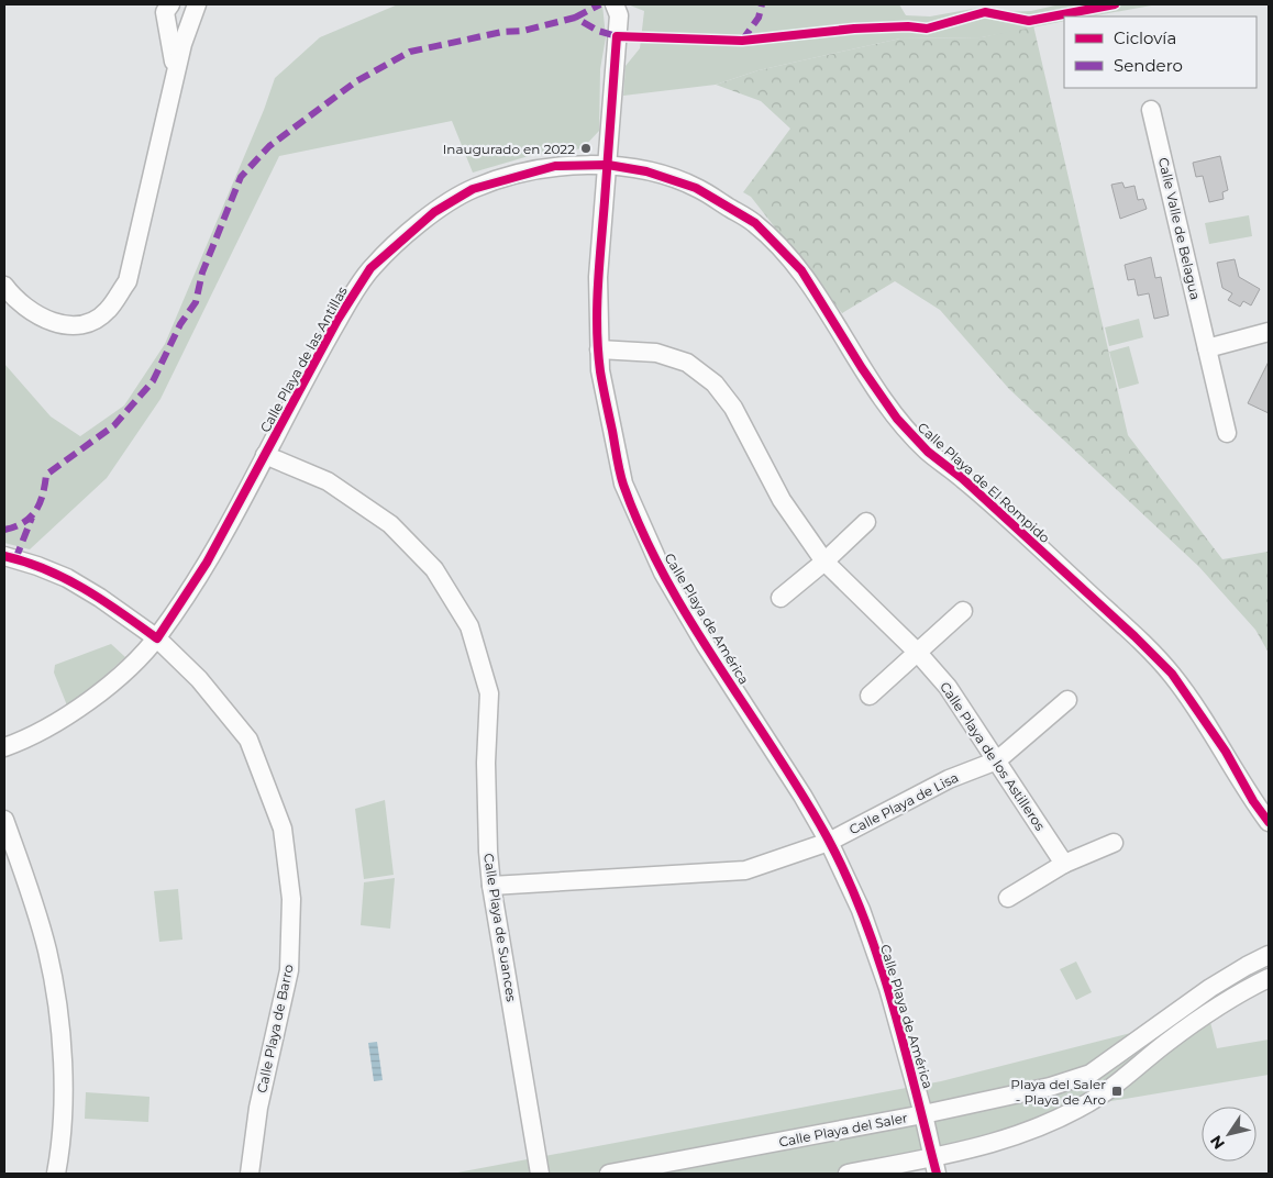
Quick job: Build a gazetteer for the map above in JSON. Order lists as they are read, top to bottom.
{
  "streets": {
    "street": [
      "Calle Valle de Belagua",
      "Calle Playa de las Antillas",
      "Calle Playa de El Rompido",
      "Calle Playa de América",
      "Calle Playa de los Astilleros",
      "Calle Playa de Lisa",
      "Calle Playa de Suances",
      "Calle Playa de Barro",
      "Calle Playa del Saler"
    ]
  },
  "crossings": [
    ["Calle Playa de las Antillas", "Calle Playa de El Rompido"],
    ["Calle Playa de las Antillas", "Calle Playa de América"],
    ["Calle Playa de las Antillas", "Calle Playa de Suances"],
    ["Calle Playa de las Antillas", "Calle Playa de Barro"],
    ["Calle Playa de El Rompido", "Calle Playa de América"],
    ["Calle Playa de América", "Calle Playa de los Astilleros"],
    ["Calle Playa de América", "Calle Playa de Lisa"],
    ["Calle Playa de América", "Calle Playa del Saler"],
    ["Calle Playa de los Astilleros", "Calle Playa de Lisa"],
    ["Calle Playa de Lisa", "Calle Playa de Suances"]
  ],
  "places": {
    "other": ["Inaugurado en 2022"],
    "transit": ["Playa del Saler - Playa de Aro"]
  },
  "legend": ["Ciclovía", "Sendero"],
  "north": "bottom left"
}
